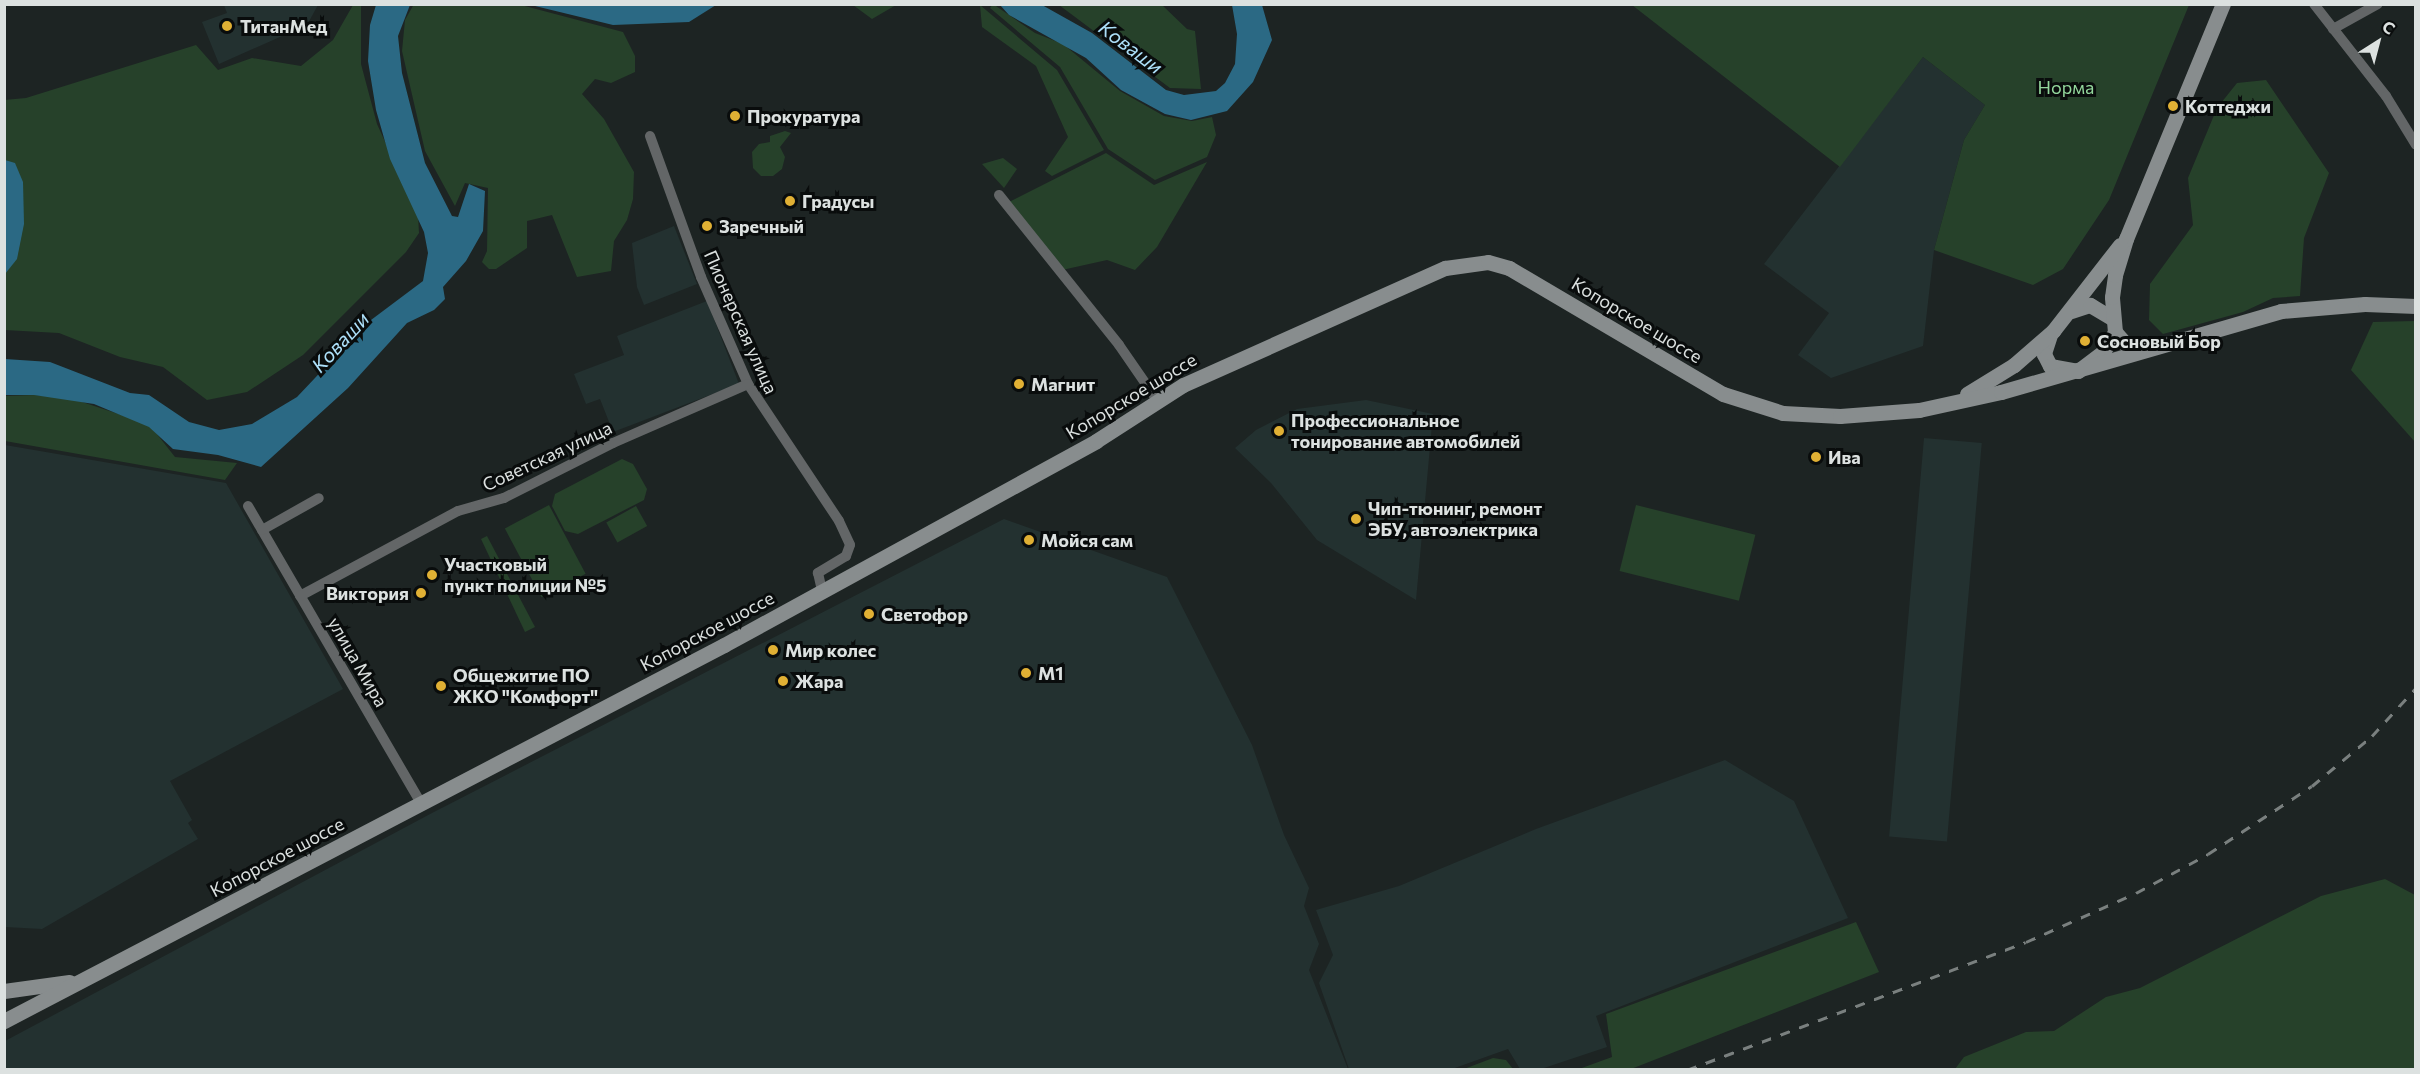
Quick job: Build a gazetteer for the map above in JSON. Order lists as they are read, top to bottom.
{
  "streets": {
    "main road": ["Копорское шоссе"],
    "street": ["Пионерская улица", "Советская улица", "улица Мира"]
  },
  "crossings": [
    ["Копорское шоссе", "Пионерская улица"],
    ["Копорское шоссе", "улица Мира"],
    ["Пионерская улица", "Советская улица"],
    ["Советская улица", "улица Мира"]
  ],
  "water": ["Коваши"],
  "parks": ["Норма"],
  "places": [
    "ТитанМед",
    "Коттеджи",
    "Прокуратура",
    "Градусы",
    "Заречный",
    "Сосновый Бор",
    "Магнит",
    "Профессиональное тонирование автомобилей",
    "Ива",
    "Чип-тюнинг, ремонт ЭБУ, автоэлектрика",
    "Мойся сам",
    "Участковый пункт полиции №5",
    "Виктория",
    "Светофор",
    "Мир колес",
    "М1",
    "Жара",
    "Общежитие ПО ЖКО \"Комфорт\""
  ],
  "north": "top right"
}
